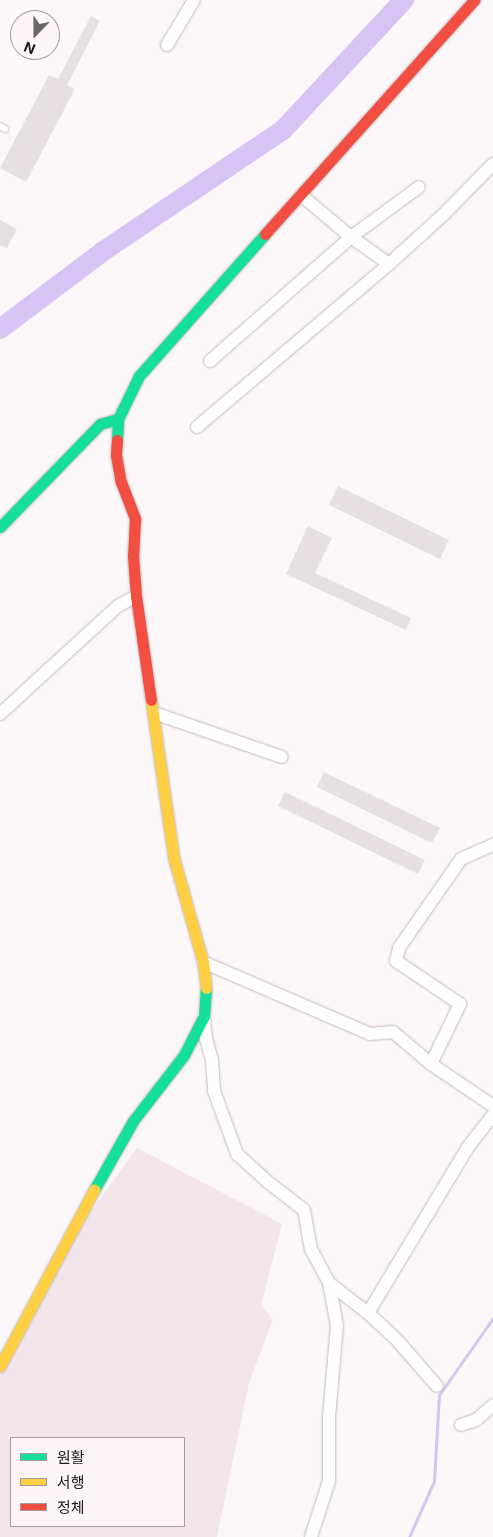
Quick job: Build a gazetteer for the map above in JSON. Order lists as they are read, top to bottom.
{
  "legend": ["원활", "서행", "정체"],
  "north": "bottom"
}
